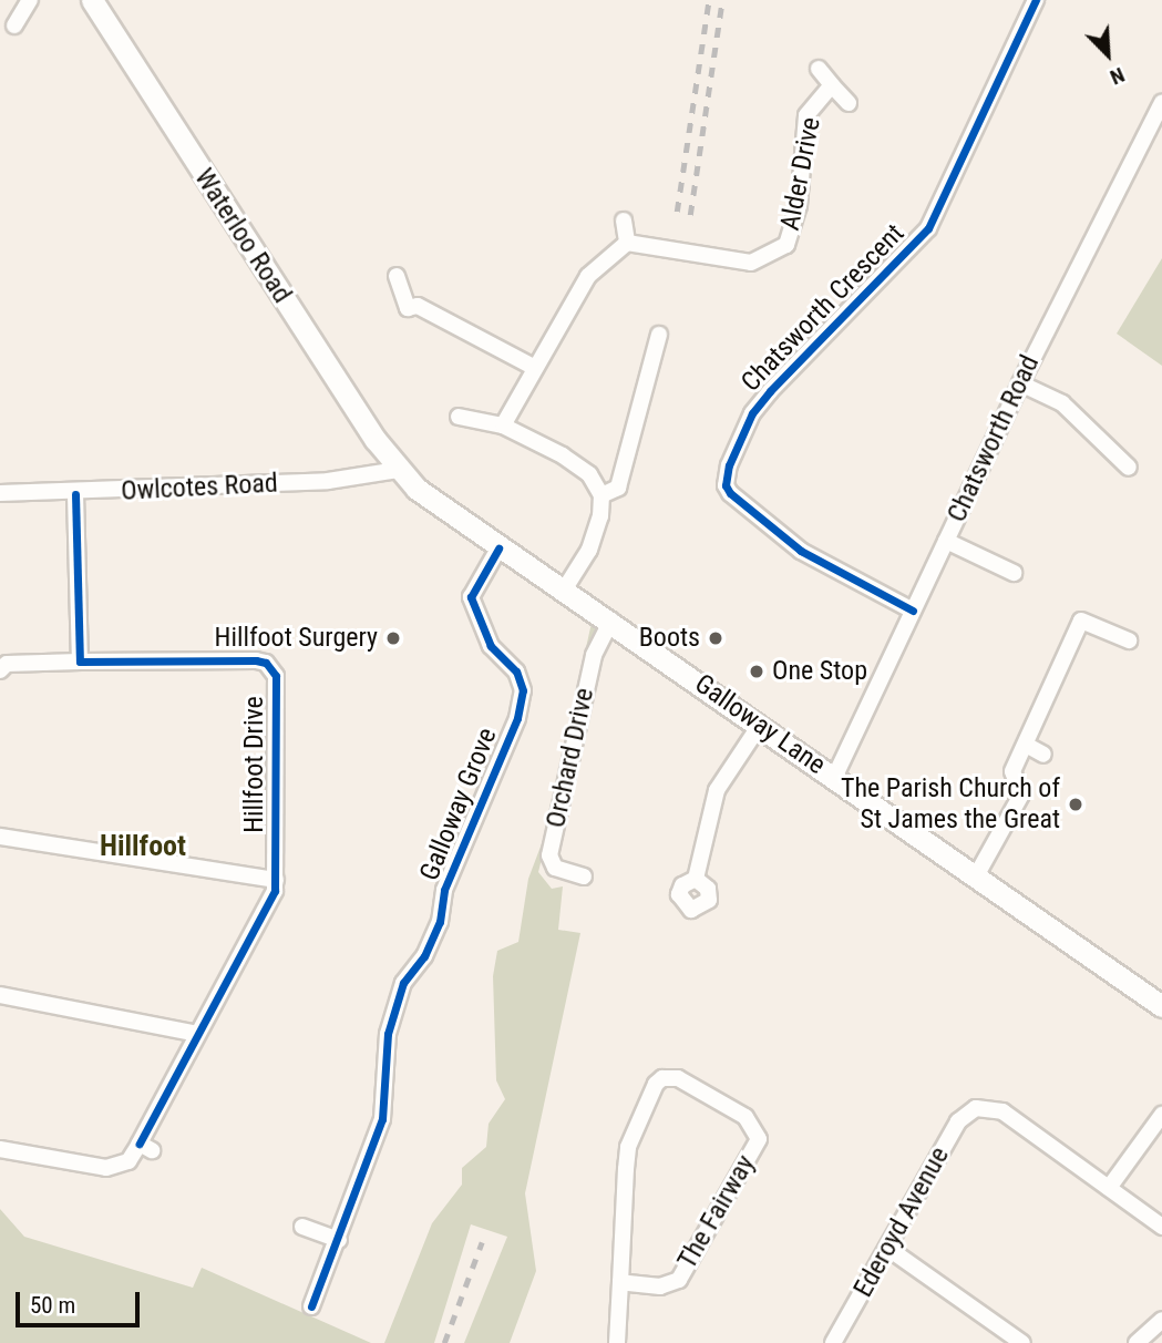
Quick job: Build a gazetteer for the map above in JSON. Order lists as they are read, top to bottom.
{
  "streets": {
    "main road": ["Waterloo Road", "Galloway Lane"],
    "street": [
      "Alder Drive",
      "Chatsworth Crescent",
      "Chatsworth Road",
      "Owlcotes Road",
      "Orchard Drive",
      "Hillfoot Drive",
      "Galloway Grove",
      "The Fairway",
      "Ederoyd Avenue"
    ]
  },
  "crossings": [
    ["Waterloo Road", "Owlcotes Road"],
    ["Waterloo Road", "Galloway Lane"],
    ["Chatsworth Crescent", "Chatsworth Road"],
    ["Chatsworth Road", "Galloway Lane"],
    ["Owlcotes Road", "Galloway Lane"],
    ["Galloway Lane", "Orchard Drive"],
    ["Galloway Lane", "Galloway Grove"]
  ],
  "districts": ["Hillfoot"],
  "places": [
    "Hillfoot Surgery",
    "Boots",
    "One Stop",
    "The Parish Church of St James the Great"
  ],
  "scale_bar": "50 m",
  "north": "bottom right"
}
